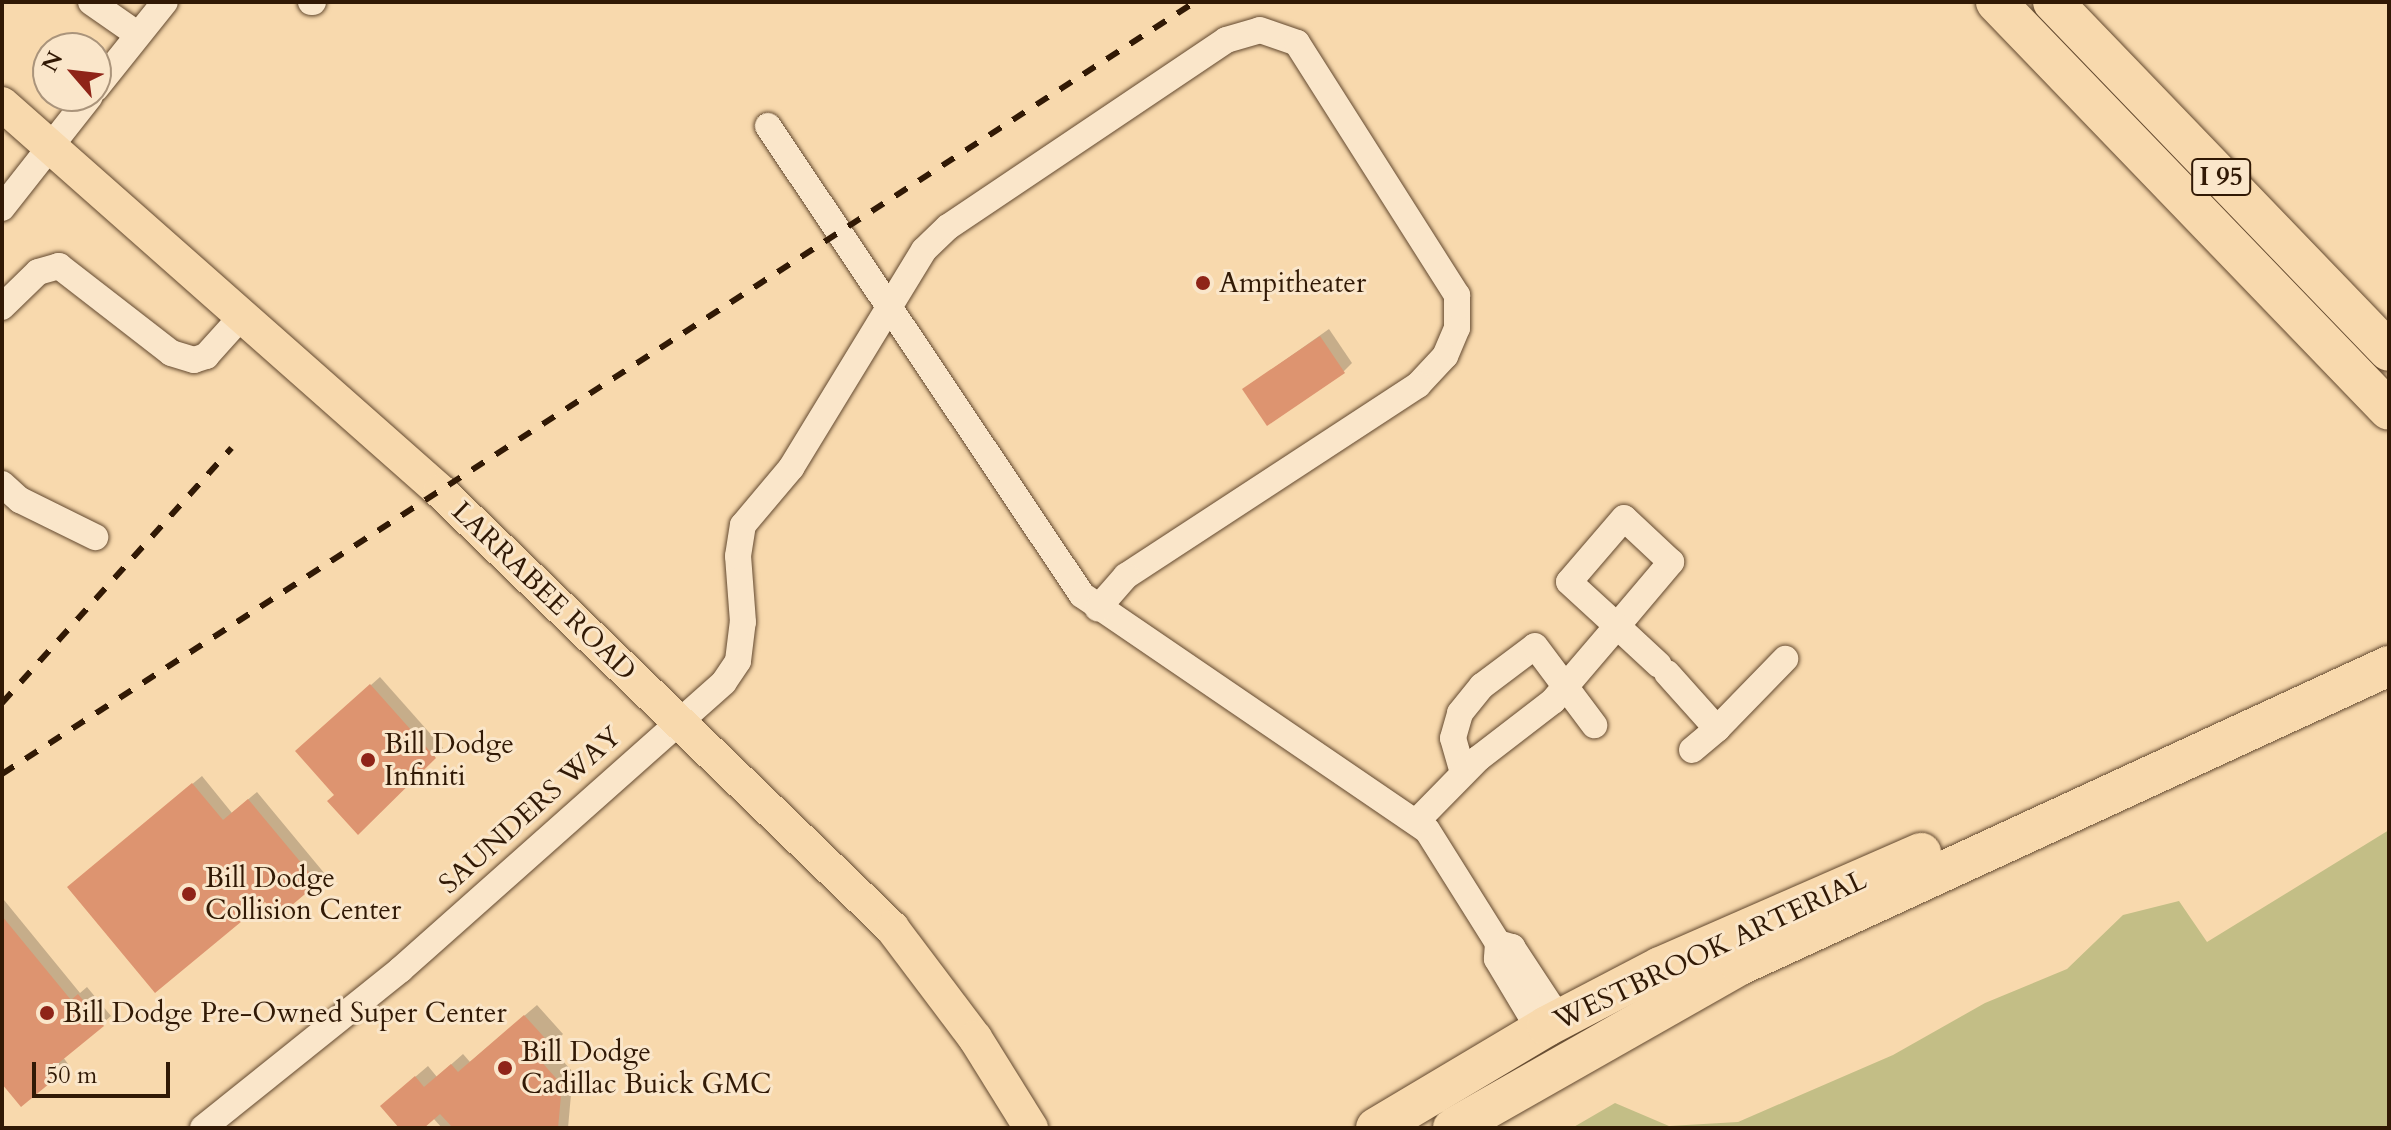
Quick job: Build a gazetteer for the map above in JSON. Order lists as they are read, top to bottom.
{
  "streets": {
    "highway": ["I 95", "WESTBROOK ARTERIAL"],
    "main road": ["LARRABEE ROAD"],
    "lane": ["SAUNDERS WAY"]
  },
  "crossings": [
    ["LARRABEE ROAD", "SAUNDERS WAY"]
  ],
  "places": [
    "Ampitheater",
    "Bill Dodge Infiniti",
    "Bill Dodge Collision Center",
    "Bill Dodge Pre-Owned Super Center",
    "Bill Dodge Cadillac Buick GMC"
  ],
  "scale_bar": "50 m",
  "north": "top left"
}
